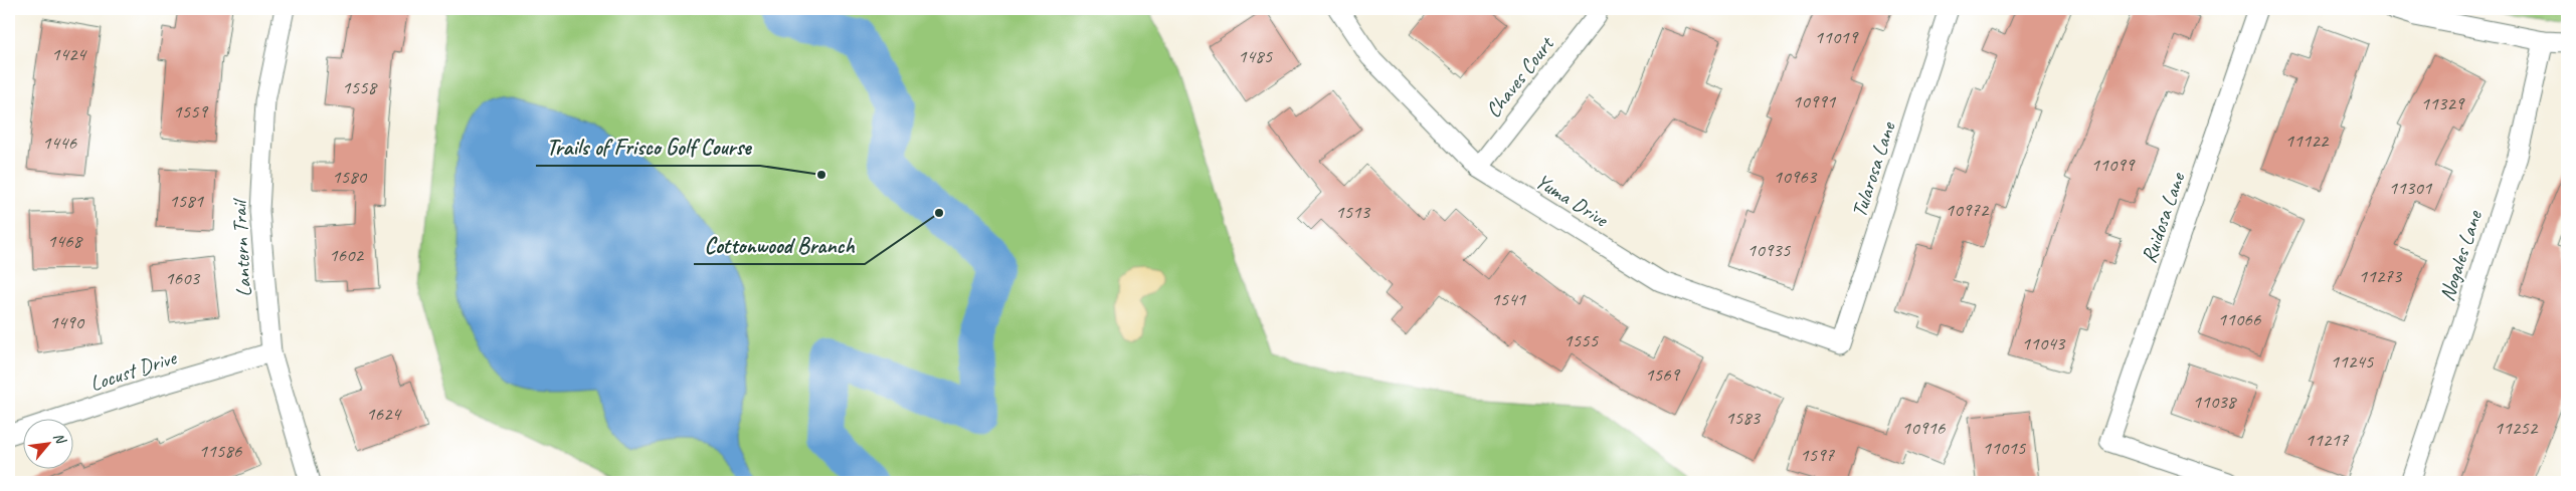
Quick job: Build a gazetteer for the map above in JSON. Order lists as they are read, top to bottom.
{
  "streets": {
    "street": [
      "Chaves Court",
      "Tularosa Lane",
      "Yuma Drive",
      "Ruidosa Lane",
      "Lantern Trail",
      "Nogales Lane",
      "Locust Drive"
    ]
  },
  "crossings": [
    ["Chaves Court", "Yuma Drive"],
    ["Tularosa Lane", "Yuma Drive"],
    ["Lantern Trail", "Locust Drive"]
  ],
  "places": ["Trails of Frisco Golf Course", "Cottonwood Branch"],
  "house_numbers": [
    "11019",
    "1424",
    "1485",
    "1558",
    "10991",
    "11329",
    "1559",
    "11122",
    "1446",
    "11099",
    "1580",
    "10963",
    "11301",
    "1581",
    "10972",
    "1513",
    "1468",
    "10935",
    "1602",
    "11273",
    "1603",
    "1541",
    "11066",
    "1490",
    "1555",
    "11043",
    "11245",
    "1569",
    "11038",
    "1624",
    "1583",
    "10916",
    "11252",
    "11217",
    "11015",
    "11586",
    "1597"
  ],
  "north": "top right"
}
